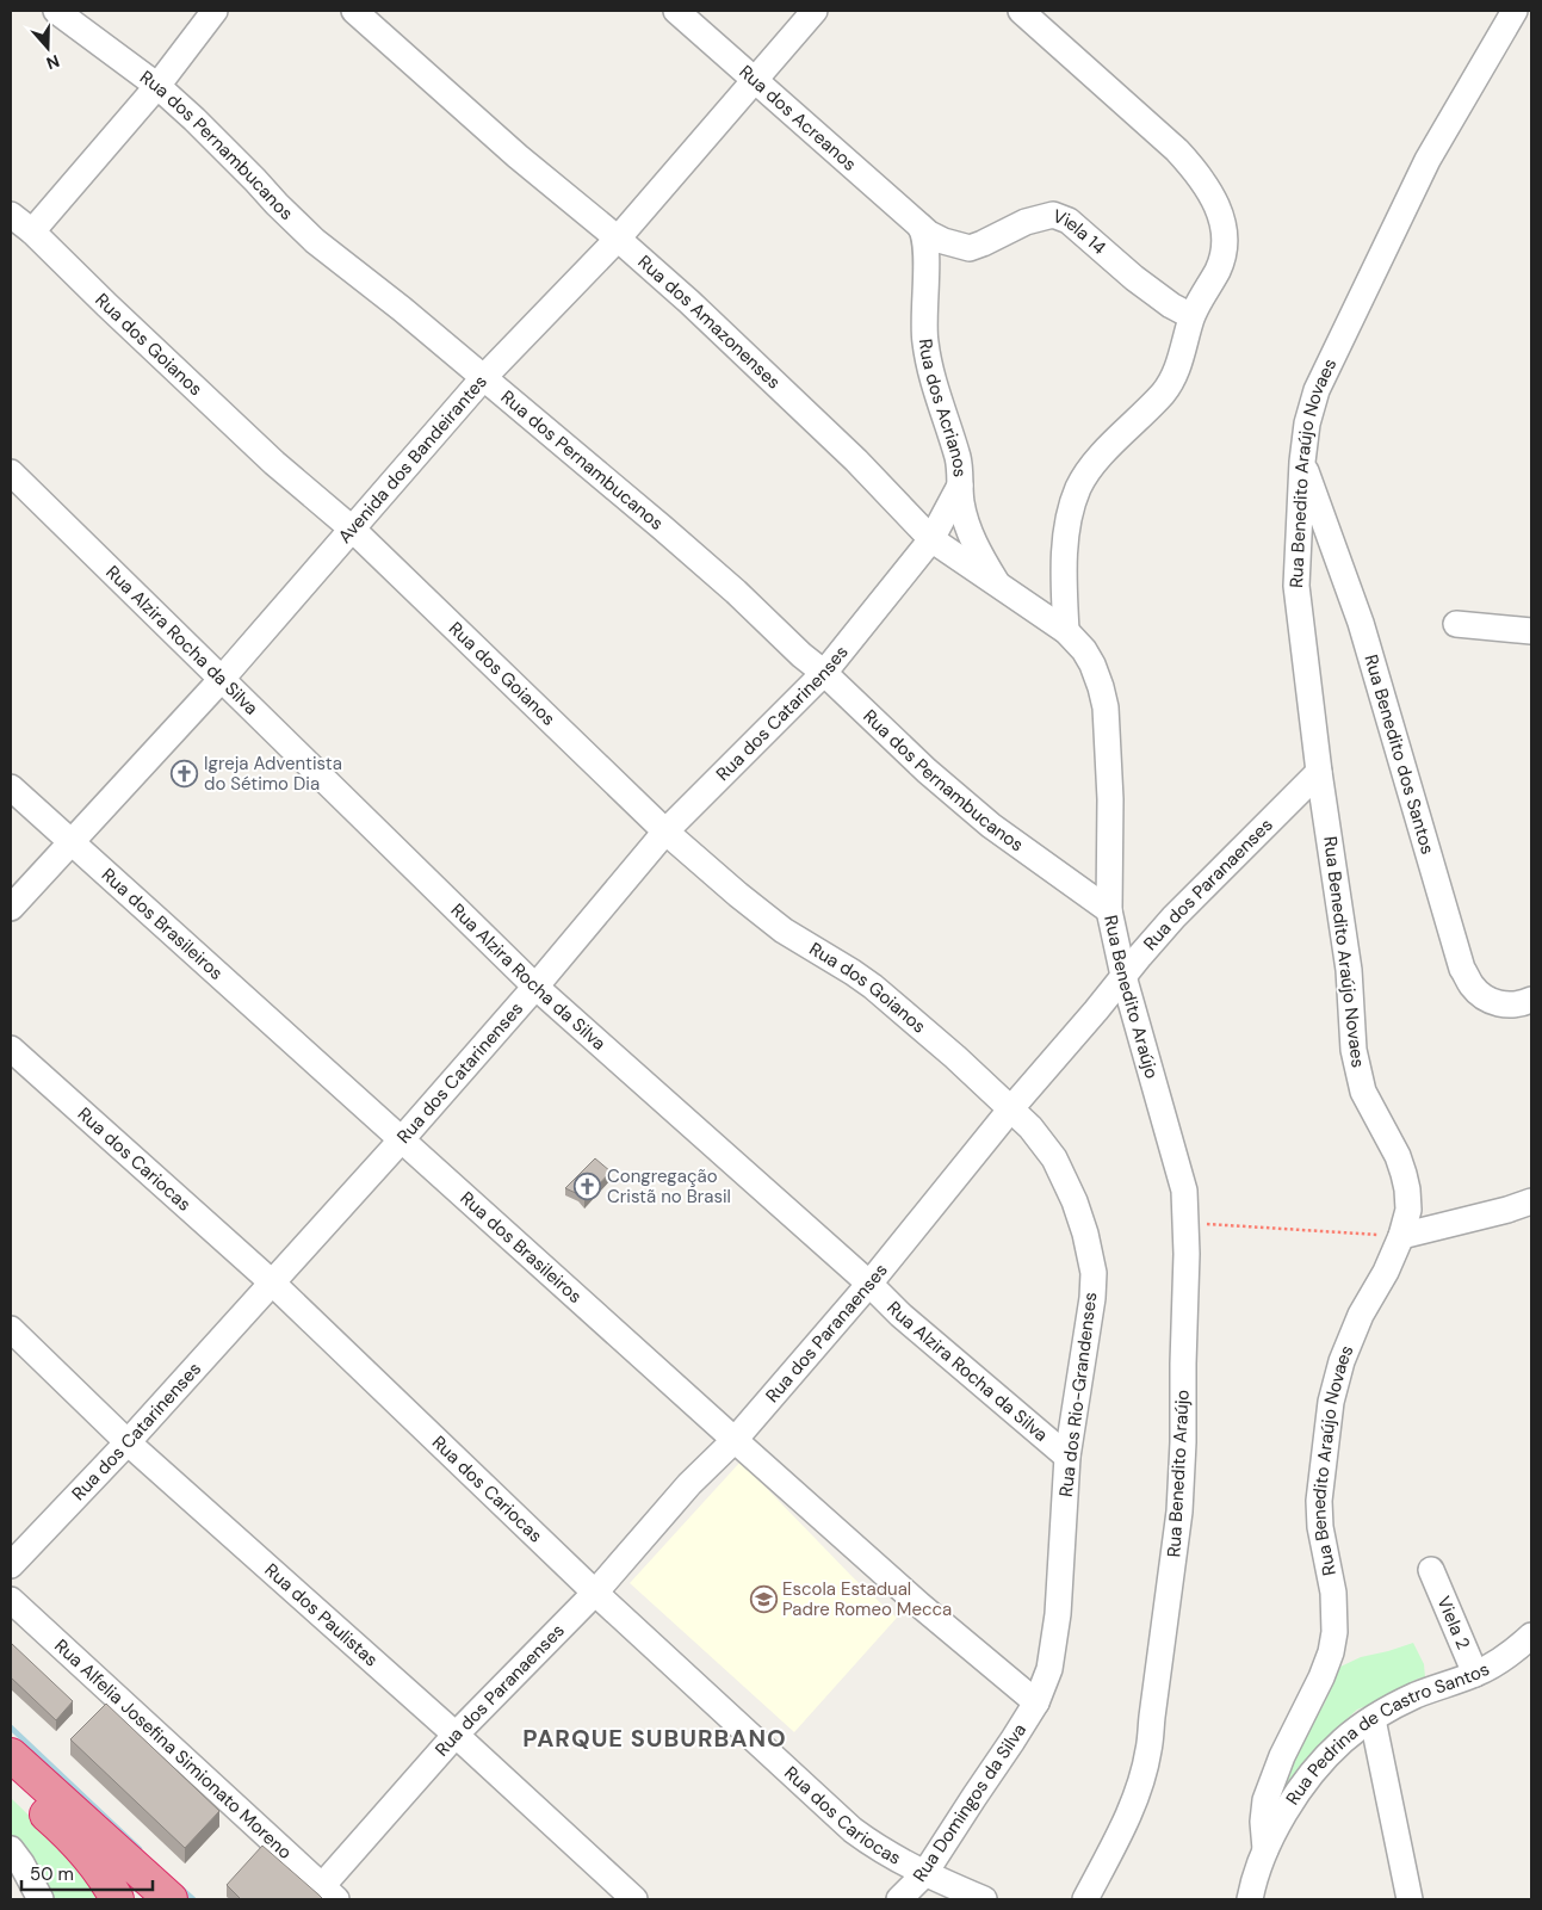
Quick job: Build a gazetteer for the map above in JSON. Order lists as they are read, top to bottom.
{
  "streets": {
    "street": [
      "Rua dos Acreanos",
      "Rua dos Pernambucanos",
      "Viela 14",
      "Rua dos Amazonenses",
      "Rua dos Goianos",
      "Rua dos Acrianos",
      "Avenida dos Bandeirantes",
      "Rua Benedito Araújo Novaes",
      "Rua Alzira Rocha da Silva",
      "Rua dos Catarinenses",
      "Rua Benedito dos Santos",
      "Rua dos Paranaenses",
      "Rua dos Brasileiros",
      "Rua Benedito Araújo",
      "Rua dos Cariocas",
      "Rua dos Rio-Grandenses",
      "Rua dos Paulistas",
      "Viela 2",
      "Rua Pedrina de Castro Santos",
      "Rua Alfelia Josefina Simionato Moreno",
      "Rua Domingos da Silva"
    ]
  },
  "crossings": [
    ["Rua dos Acreanos", "Viela 14"],
    ["Rua dos Acreanos", "Rua dos Acrianos"],
    ["Rua dos Acreanos", "Avenida dos Bandeirantes"],
    ["Rua dos Pernambucanos", "Avenida dos Bandeirantes"],
    ["Rua dos Pernambucanos", "Rua dos Catarinenses"],
    ["Rua dos Pernambucanos", "Rua Benedito Araújo"],
    ["Viela 14", "Rua dos Acrianos"],
    ["Rua dos Amazonenses", "Rua dos Acrianos"],
    ["Rua dos Amazonenses", "Avenida dos Bandeirantes"],
    ["Rua dos Amazonenses", "Rua dos Catarinenses"],
    ["Rua dos Amazonenses", "Rua Benedito Araújo"],
    ["Rua dos Goianos", "Avenida dos Bandeirantes"],
    ["Rua dos Goianos", "Rua dos Catarinenses"],
    ["Rua dos Goianos", "Rua dos Paranaenses"],
    ["Rua dos Goianos", "Rua dos Rio-Grandenses"],
    ["Rua dos Acrianos", "Rua dos Catarinenses"],
    ["Avenida dos Bandeirantes", "Rua Alzira Rocha da Silva"],
    ["Avenida dos Bandeirantes", "Rua dos Brasileiros"],
    ["Rua Benedito Araújo Novaes", "Rua Benedito dos Santos"],
    ["Rua Benedito Araújo Novaes", "Rua dos Paranaenses"],
    ["Rua Benedito Araújo Novaes", "Rua Pedrina de Castro Santos"],
    ["Rua Alzira Rocha da Silva", "Rua dos Catarinenses"],
    ["Rua Alzira Rocha da Silva", "Rua dos Paranaenses"],
    ["Rua Alzira Rocha da Silva", "Rua dos Rio-Grandenses"],
    ["Rua dos Catarinenses", "Rua dos Brasileiros"],
    ["Rua dos Catarinenses", "Rua dos Cariocas"],
    ["Rua dos Catarinenses", "Rua dos Paulistas"],
    ["Rua dos Paranaenses", "Rua dos Brasileiros"],
    ["Rua dos Paranaenses", "Rua Benedito Araújo"],
    ["Rua dos Paranaenses", "Rua dos Cariocas"],
    ["Rua dos Paranaenses", "Rua dos Rio-Grandenses"],
    ["Rua dos Paranaenses", "Rua dos Paulistas"],
    ["Rua dos Paranaenses", "Rua Alfelia Josefina Simionato Moreno"],
    ["Rua dos Brasileiros", "Rua dos Rio-Grandenses"],
    ["Rua dos Brasileiros", "Rua Domingos da Silva"],
    ["Rua dos Cariocas", "Rua Domingos da Silva"],
    ["Rua dos Rio-Grandenses", "Rua Domingos da Silva"],
    ["Viela 2", "Rua Pedrina de Castro Santos"]
  ],
  "districts": ["PARQUE SUBURBANO"],
  "places": {
    "church": ["Igreja Adventista do Sétimo Dia", "Congregação Cristã no Brasil"],
    "school or university": ["Escola Estadual Padre Romeo Mecca"]
  },
  "scale_bar": "50 m",
  "north": "bottom"
}
